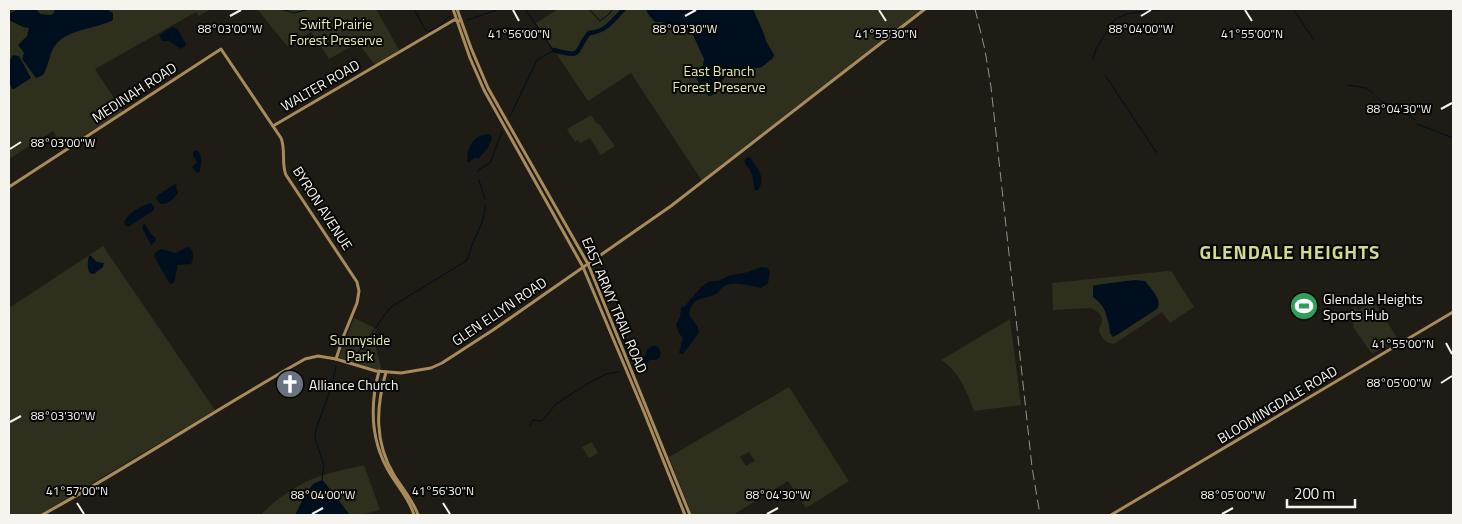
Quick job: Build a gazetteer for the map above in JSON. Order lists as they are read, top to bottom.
{
  "streets": {
    "street": [
      "WALTER ROAD",
      "MEDINAH ROAD",
      "BYRON AVENUE",
      "EAST ARMY TRAIL ROAD",
      "GLEN ELLYN ROAD",
      "BLOOMINGDALE ROAD"
    ]
  },
  "crossings": [
    ["WALTER ROAD", "BYRON AVENUE"],
    ["WALTER ROAD", "EAST ARMY TRAIL ROAD"],
    ["MEDINAH ROAD", "BYRON AVENUE"],
    ["BYRON AVENUE", "GLEN ELLYN ROAD"],
    ["EAST ARMY TRAIL ROAD", "GLEN ELLYN ROAD"]
  ],
  "districts": ["GLENDALE HEIGHTS"],
  "parks": ["Swift Prairie Forest Preserve", "East Branch Forest Preserve", "Sunnyside Park"],
  "places": {
    "sports": ["Glendale Heights Sports Hub"],
    "church": ["Alliance Church"]
  },
  "scale_bar": "200 m",
  "coordinates": [
    "88°03'30\"W",
    "88°03'00\"W",
    "88°04'00\"W",
    "41°55'30\"N",
    "41°56'00\"N",
    "41°55'00\"N",
    "88°04'30\"W",
    "88°05'00\"W",
    "41°57'00\"N",
    "41°56'30\"N"
  ]
}
